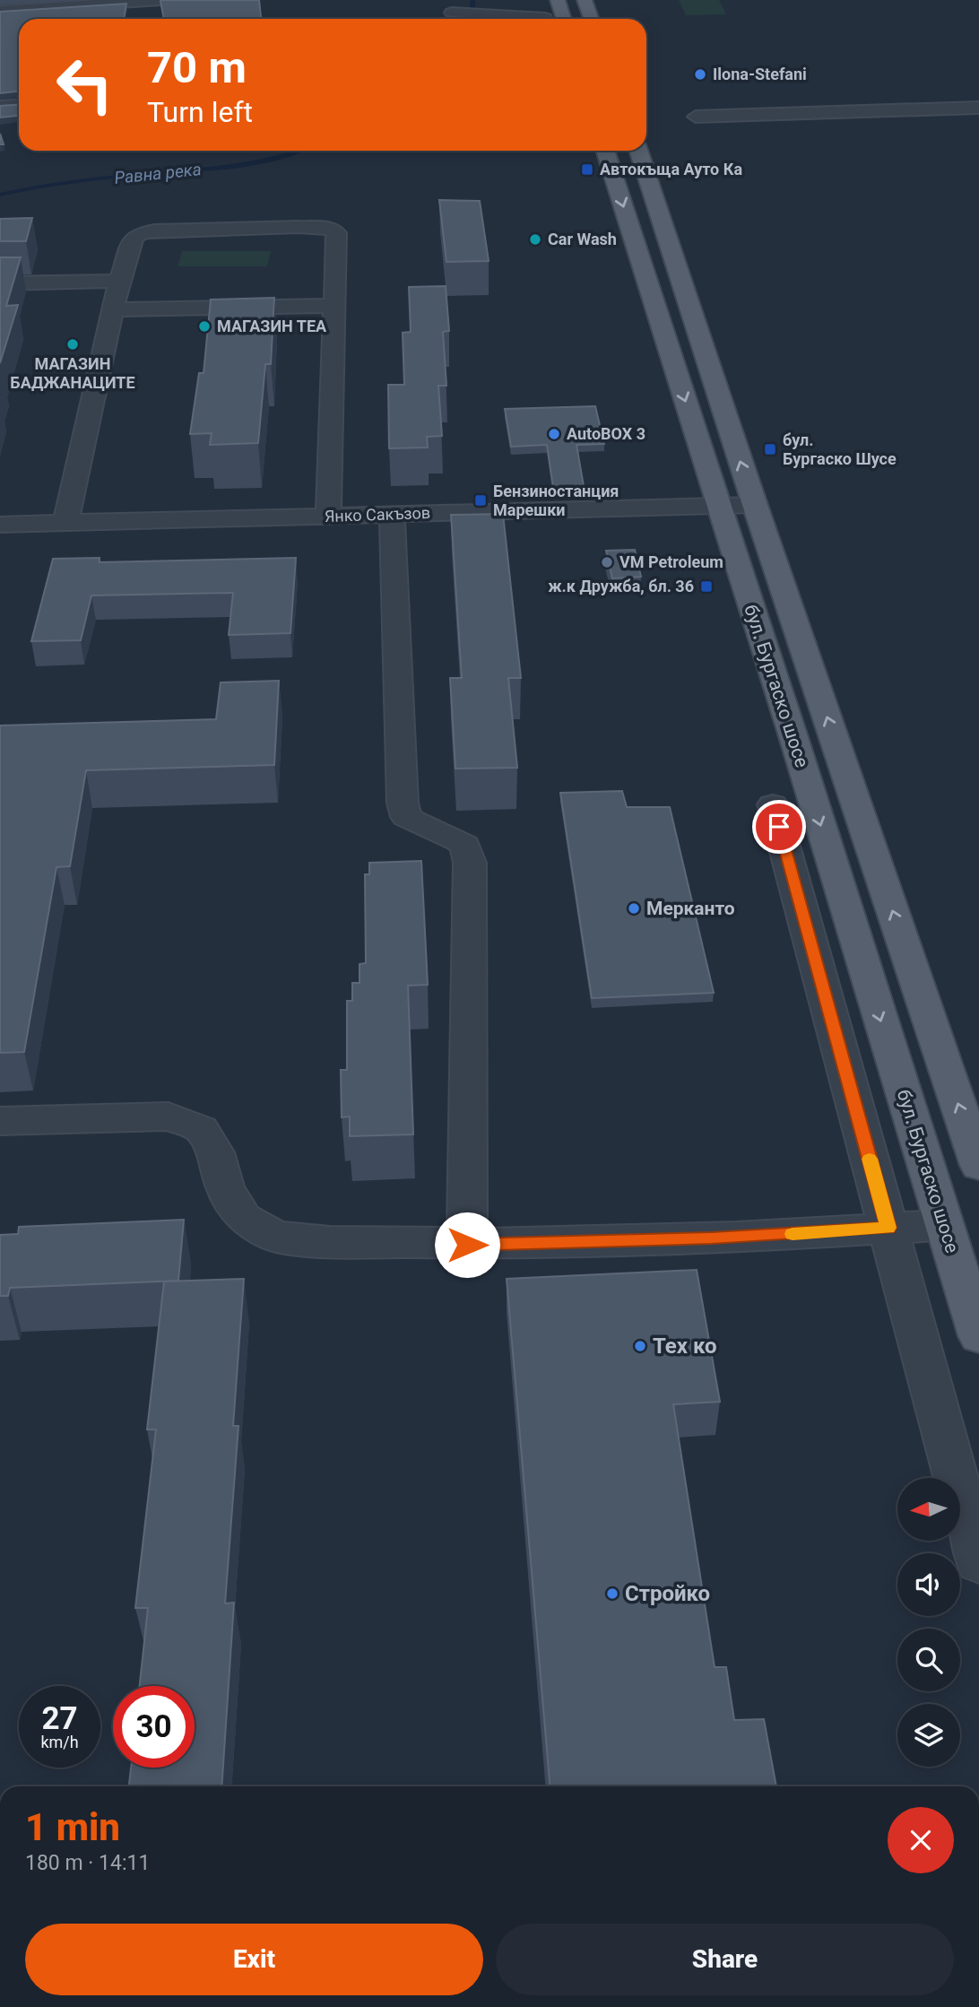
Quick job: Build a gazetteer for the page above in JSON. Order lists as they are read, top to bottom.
{
  "streets": {
    "main road": ["бул. Бургаско шосе"],
    "street": ["Янко Сакъзов"]
  },
  "crossings": [
    ["Янко Сакъзов", "бул. Бургаско шосе"]
  ],
  "water": ["Равна река"],
  "places": {
    "other": [
      "Ilona-Stefani",
      "Car Wash",
      "МАГАЗИН ТЕА",
      "МАГАЗИН БАДЖАНАЦИТЕ",
      "AutoBOX 3",
      "VM Petroleum",
      "Мерканто",
      "Тех ко",
      "Стройко"
    ],
    "transit": [
      "Автокъща Ауто Ка",
      "бул. Бургаско Шусе",
      "Бензиностанция Марешки",
      "ж.к Дружба, бл. 36"
    ]
  },
  "north": "left",
  "page": {
    "turn": ["70 m", "Turn left"],
    "speed": "27 km/h",
    "limit": "30",
    "heading": ["1 min", "180 m · 14:11"],
    "buttons": ["Exit", "Share"]
  }
}
